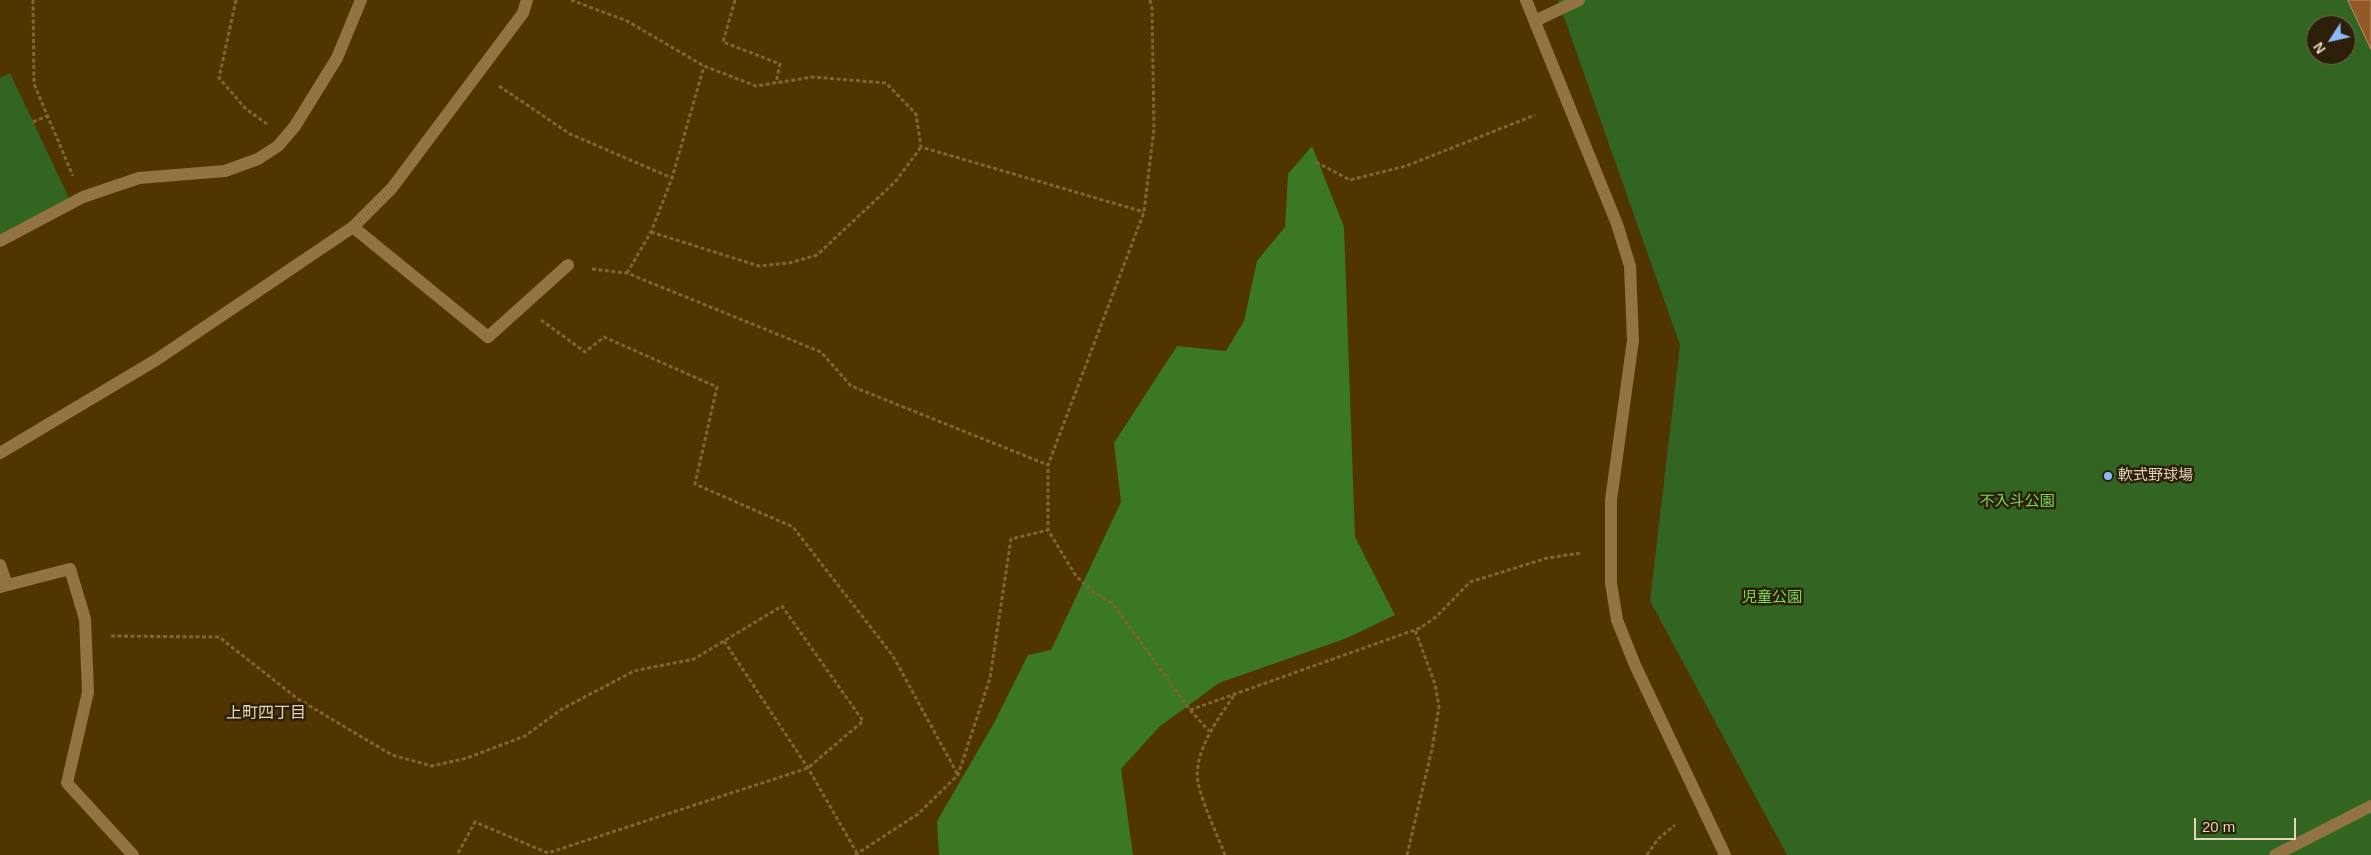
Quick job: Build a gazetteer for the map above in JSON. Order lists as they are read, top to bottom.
{
  "districts": ["上町四丁目"],
  "parks": ["不入斗公園", "児童公園"],
  "places": ["軟式野球場"],
  "scale_bar": "20 m",
  "north": "bottom left"
}
